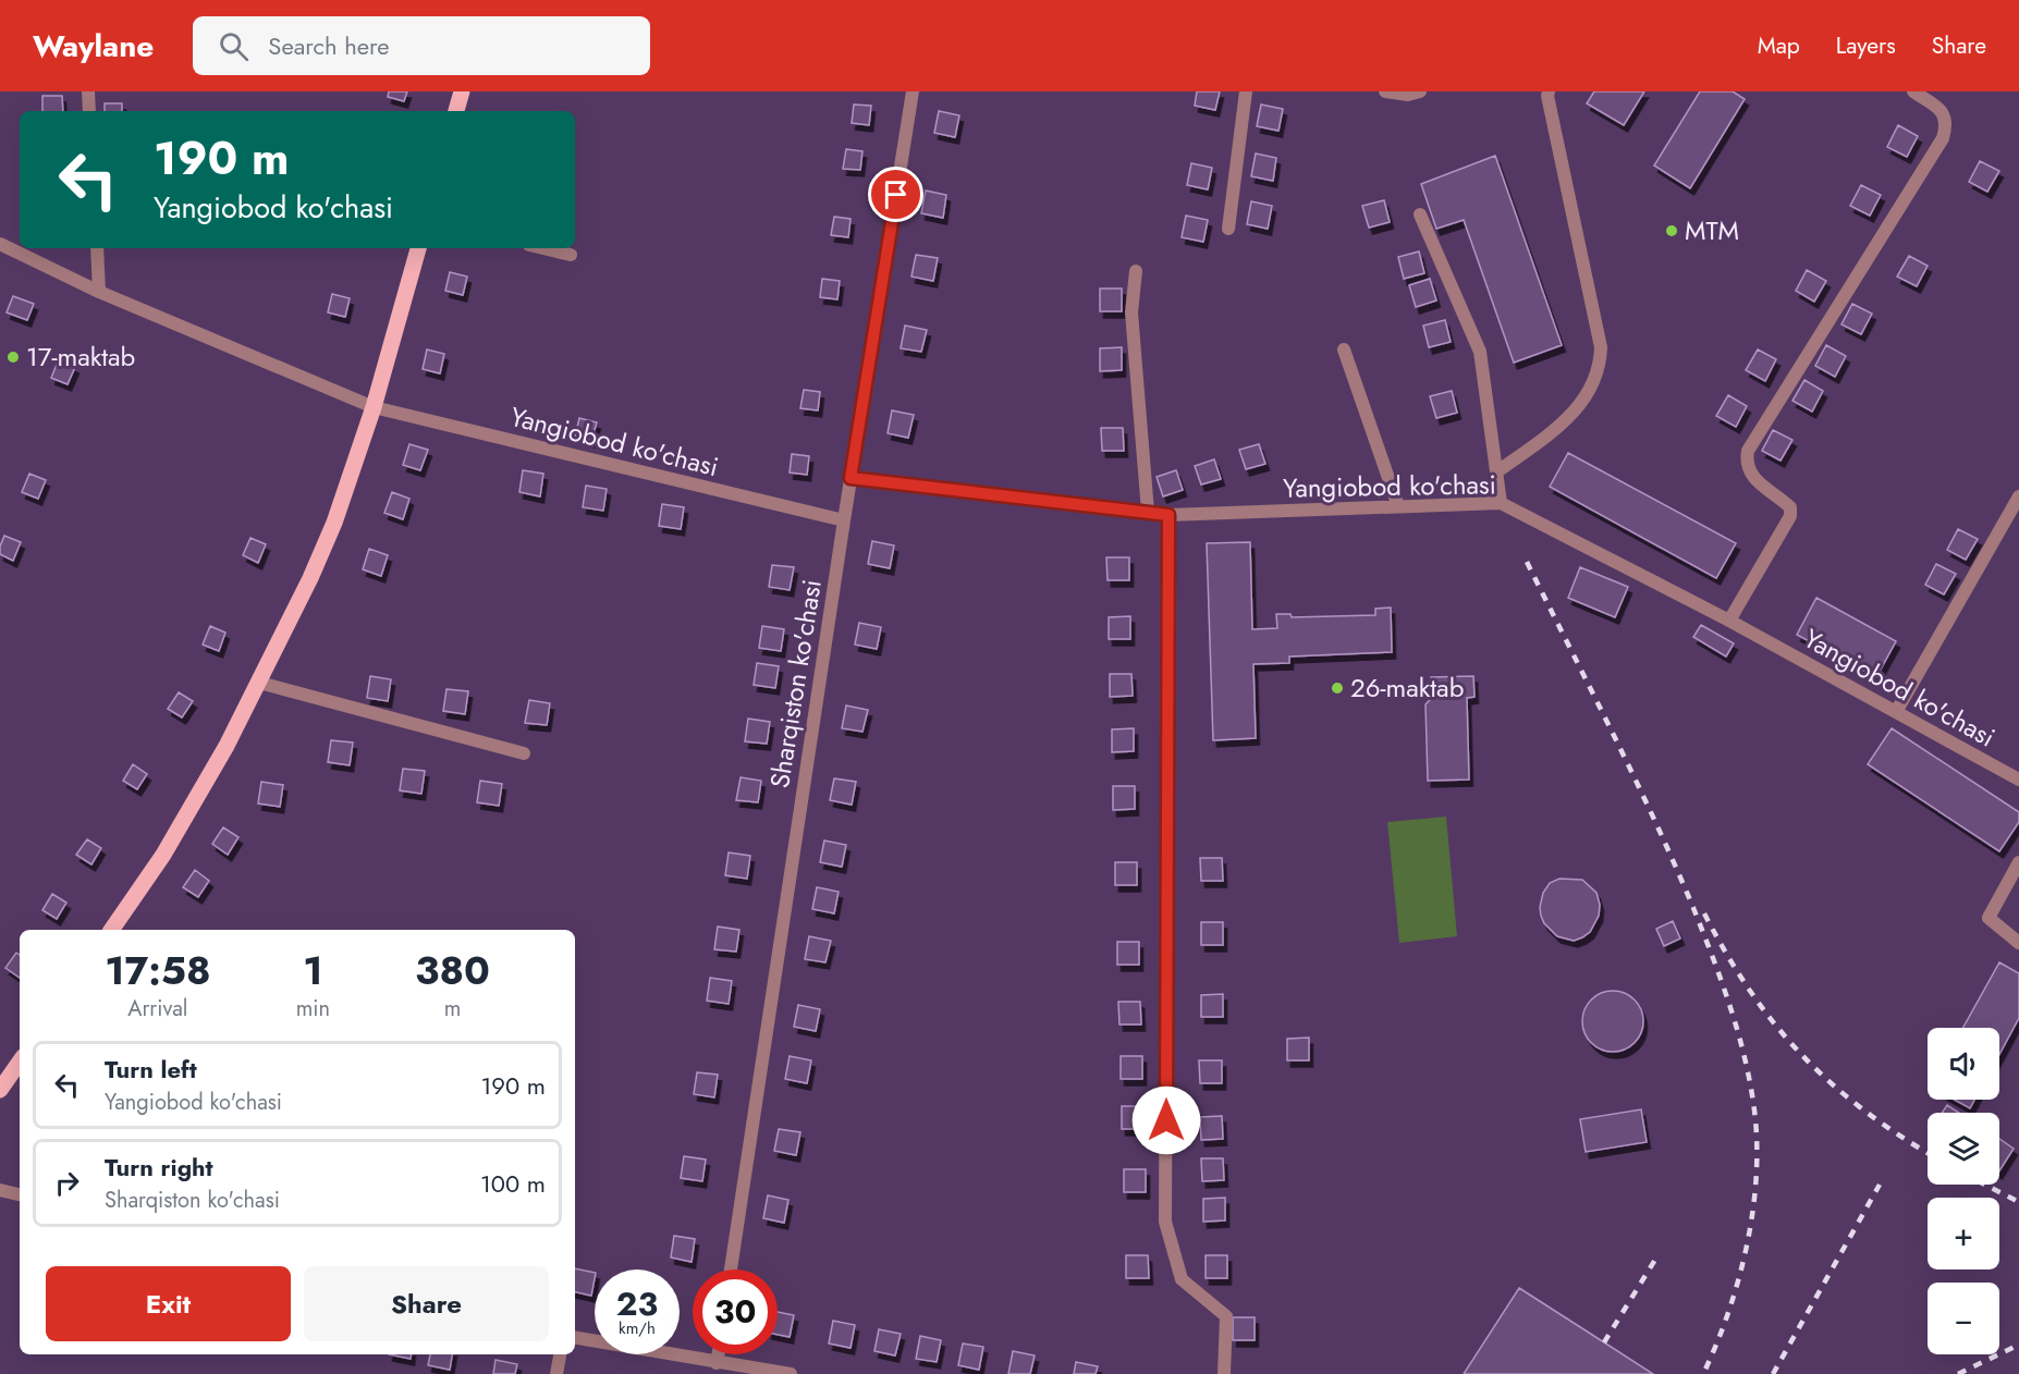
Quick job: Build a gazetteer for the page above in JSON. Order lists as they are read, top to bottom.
{
  "streets": {
    "street": ["Yangiobod ko'chasi", "Sharqiston ko'chasi"]
  },
  "crossings": [
    ["Yangiobod ko'chasi", "Sharqiston ko'chasi"]
  ],
  "places": ["MTM", "17-maktab", "26-maktab"],
  "page": {
    "header": "Waylane",
    "search": "Search here",
    "nav": ["Map", "Layers", "Share"],
    "turn": ["190 m", "Yangiobod ko'chasi"],
    "eta": [
      "17:58",
      "Arrival",
      "1",
      "min",
      "380",
      "m"
    ],
    "map_buttons": ["+", "−"],
    "list": [
      {
        "name": "Turn left",
        "note": "Yangiobod ko'chasi",
        "value": "190 m"
      },
      {
        "name": "Turn right",
        "note": "Sharqiston ko'chasi",
        "value": "100 m"
      }
    ],
    "buttons": ["Exit", "Share"],
    "speed": "23 km/h",
    "limit": "30"
  }
}
